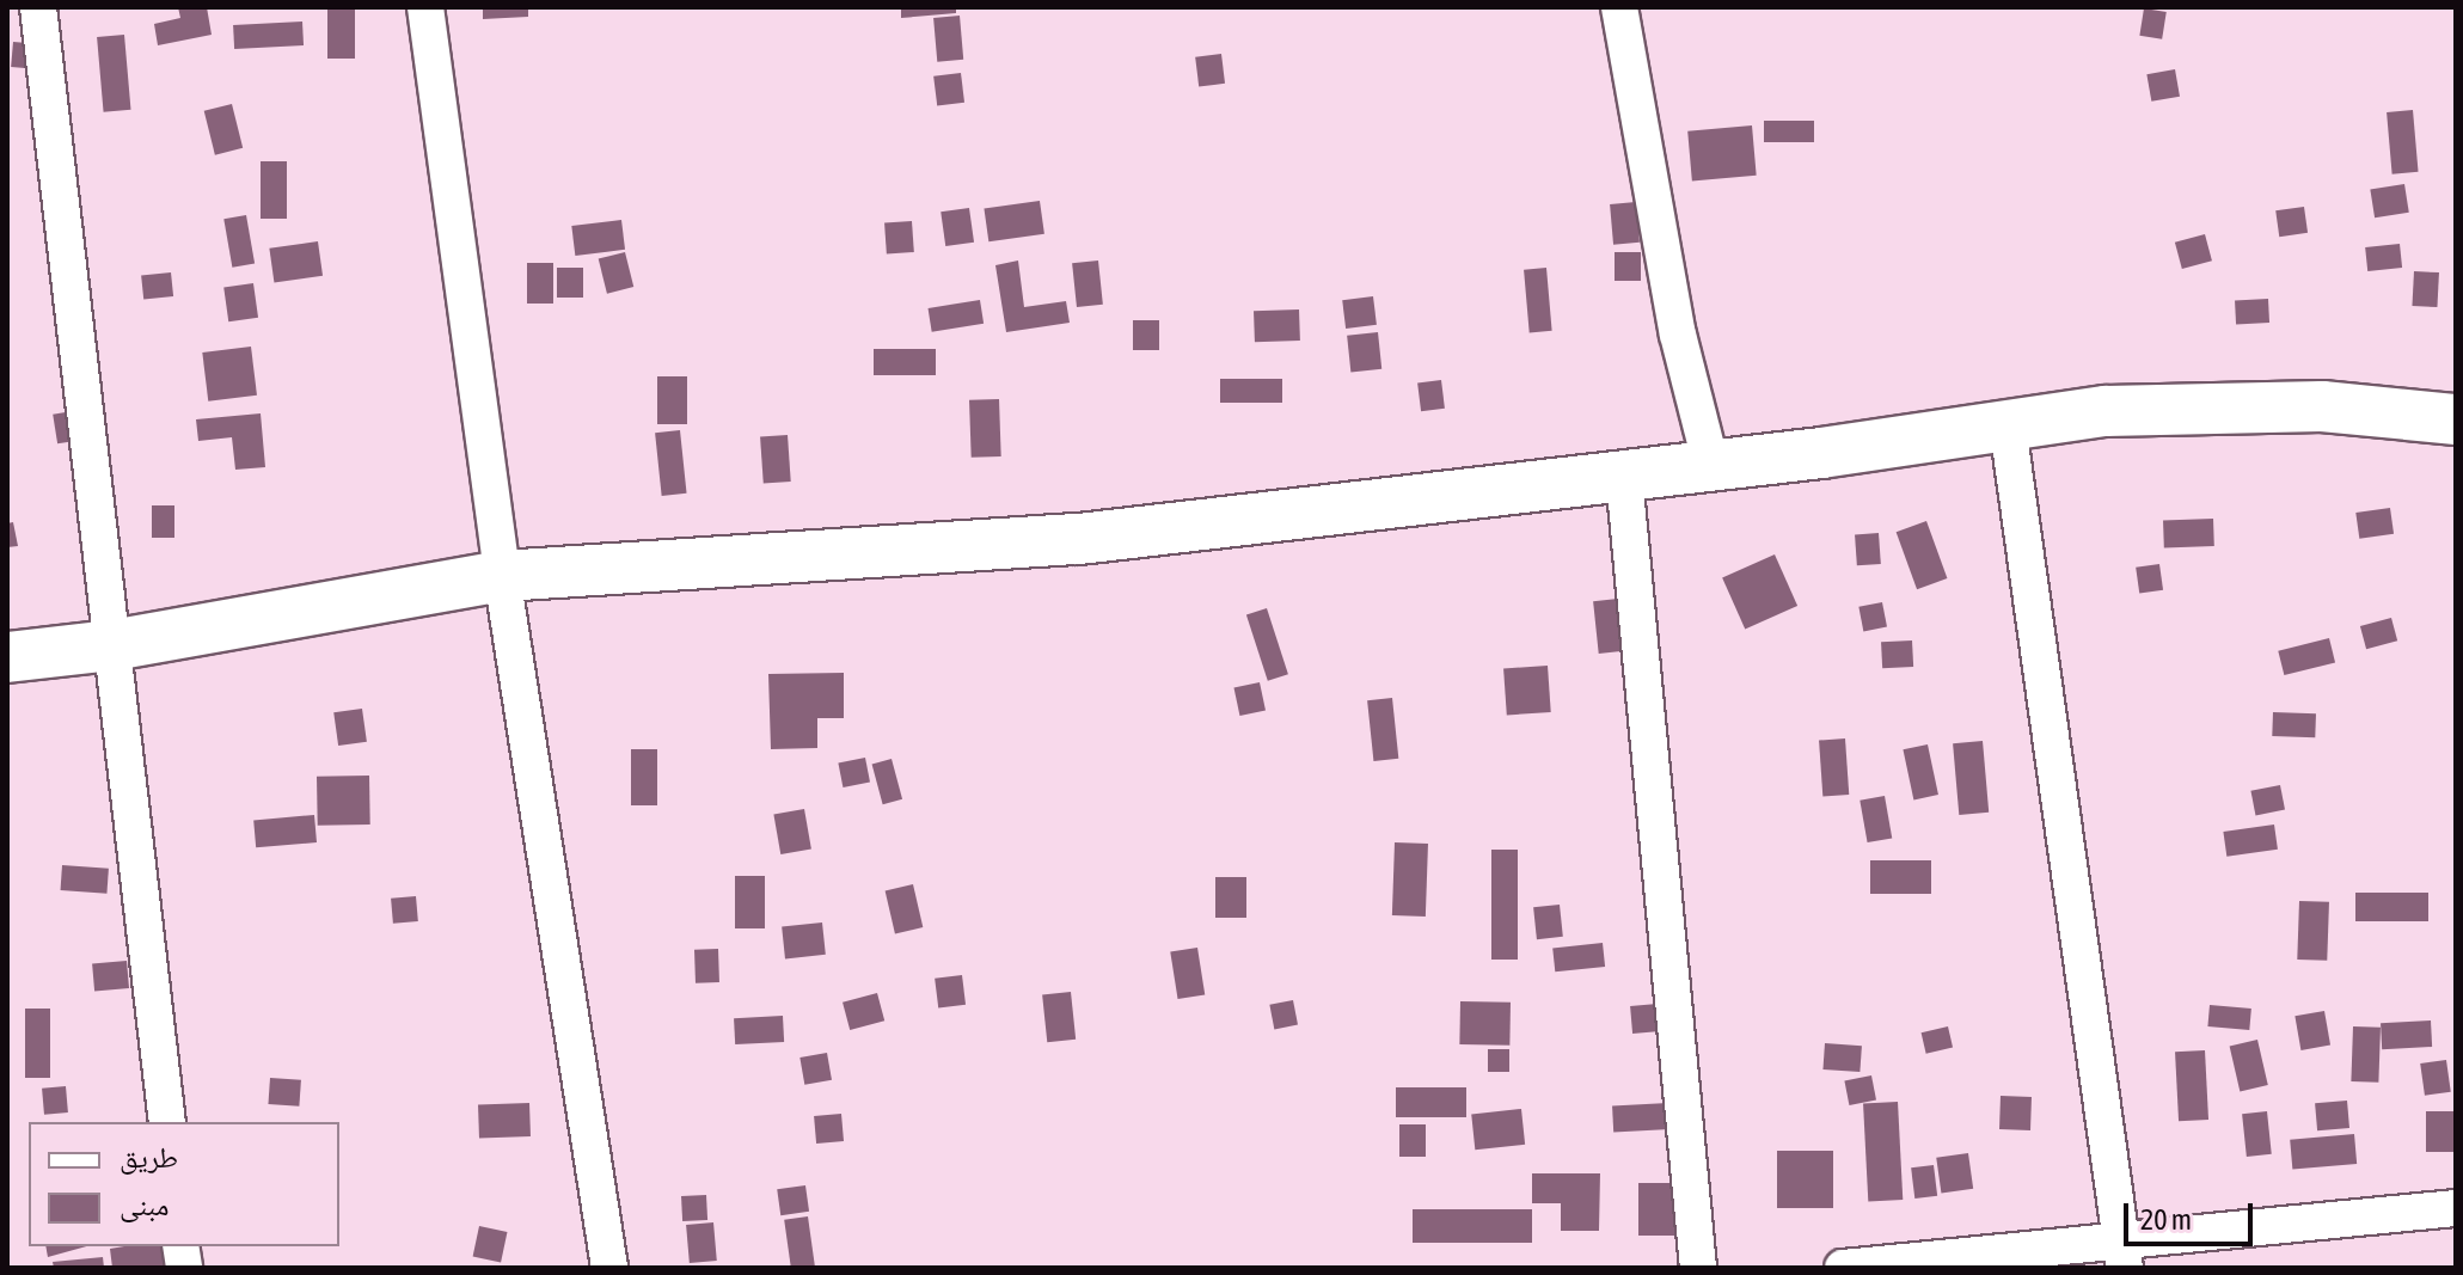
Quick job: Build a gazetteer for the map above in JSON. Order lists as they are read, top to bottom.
{
  "legend": ["طريق", "مبنى"],
  "scale_bar": "20 m"
}
